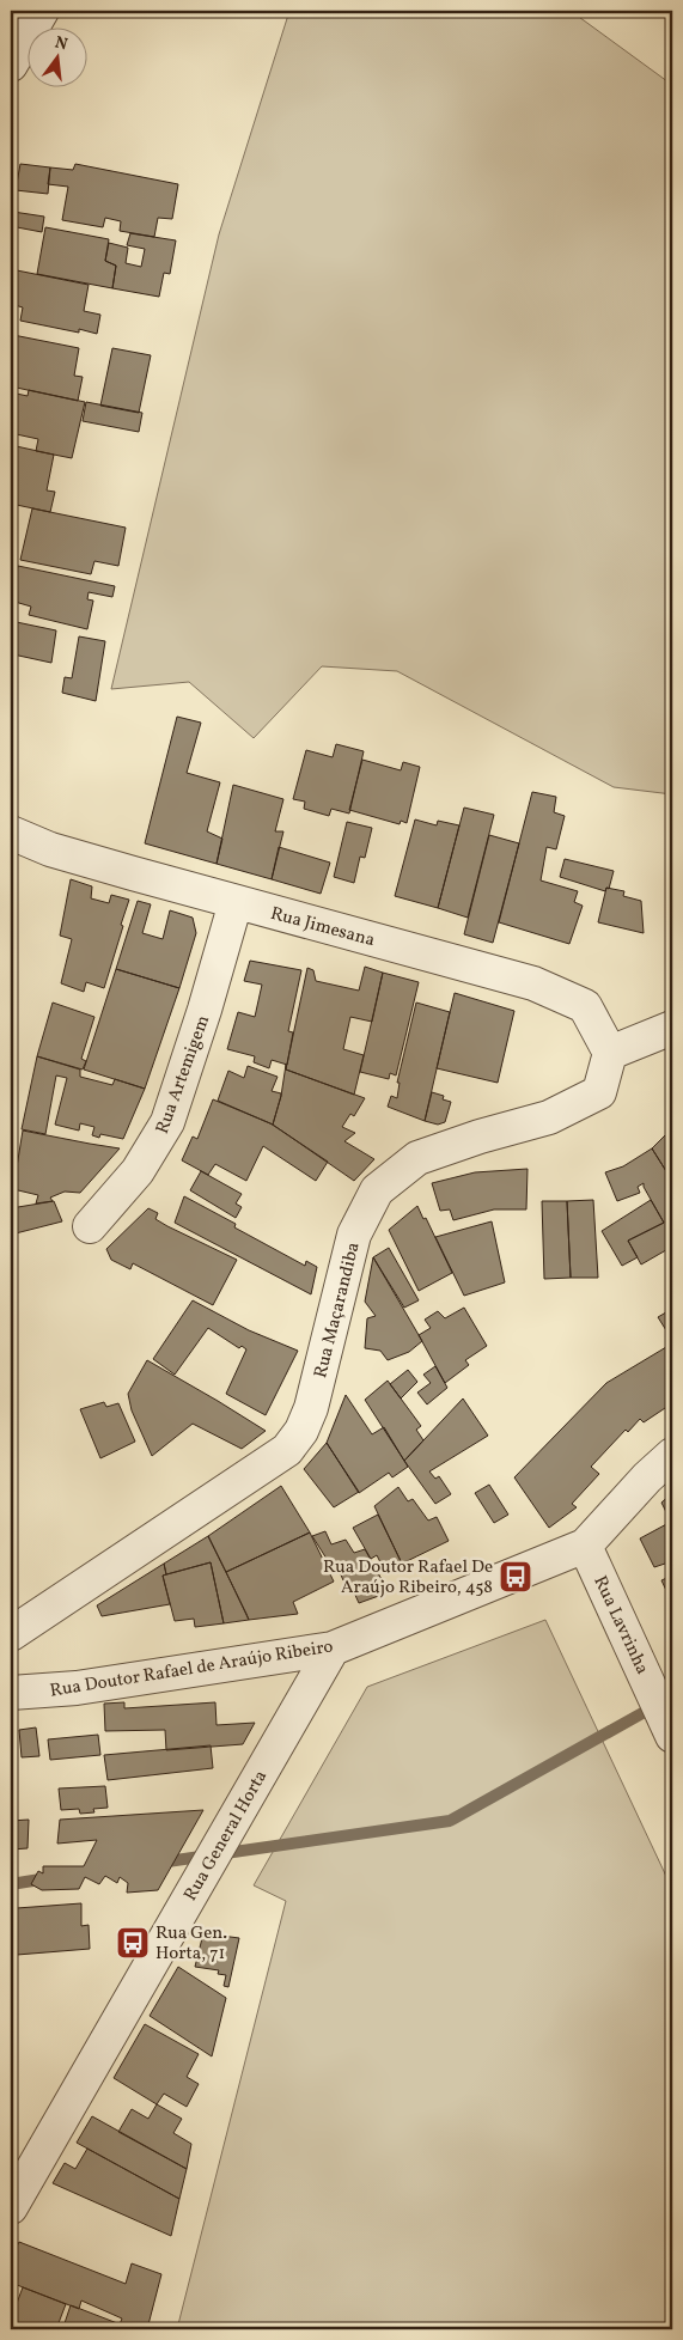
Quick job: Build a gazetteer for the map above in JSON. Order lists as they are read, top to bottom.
{
  "streets": {
    "street": [
      "Rua Jimesana",
      "Rua Artemigem",
      "Rua Maçarandiba",
      "Rua Lavrinha",
      "Rua Doutor Rafael de Araújo Ribeiro",
      "Rua General Horta"
    ]
  },
  "crossings": [
    ["Rua Jimesana", "Rua Artemigem"],
    ["Rua Jimesana", "Rua Maçarandiba"],
    ["Rua Lavrinha", "Rua Doutor Rafael de Araújo Ribeiro"],
    ["Rua Doutor Rafael de Araújo Ribeiro", "Rua General Horta"]
  ],
  "places": {
    "bus stop": ["Rua Doutor Rafael De Araújo Ribeiro, 458", "Rua Gen. Horta, 71"]
  },
  "north": "top"
}
